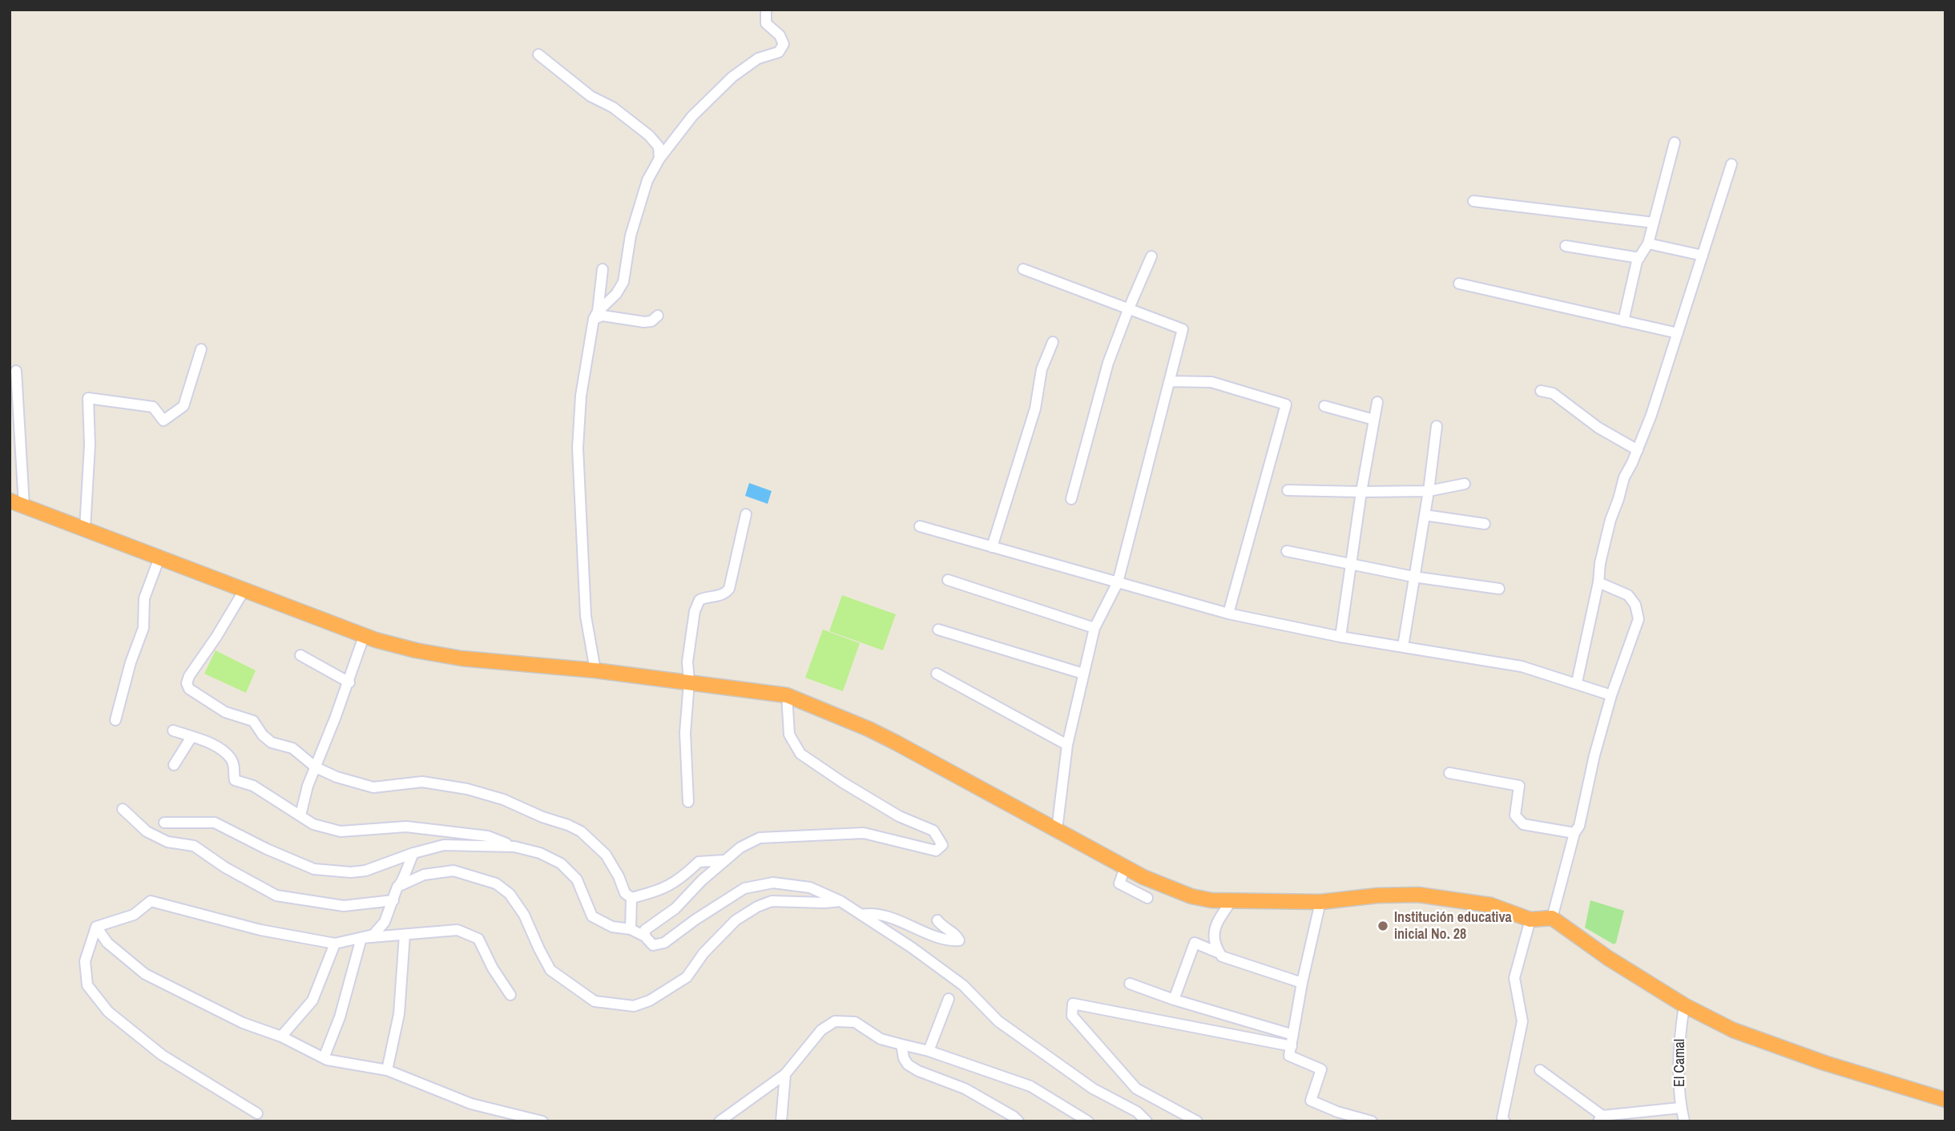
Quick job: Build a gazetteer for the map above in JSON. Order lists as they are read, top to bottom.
{
  "streets": {
    "street": ["El Camal"]
  },
  "places": ["Institución educativa inicial No. 28"]
}
